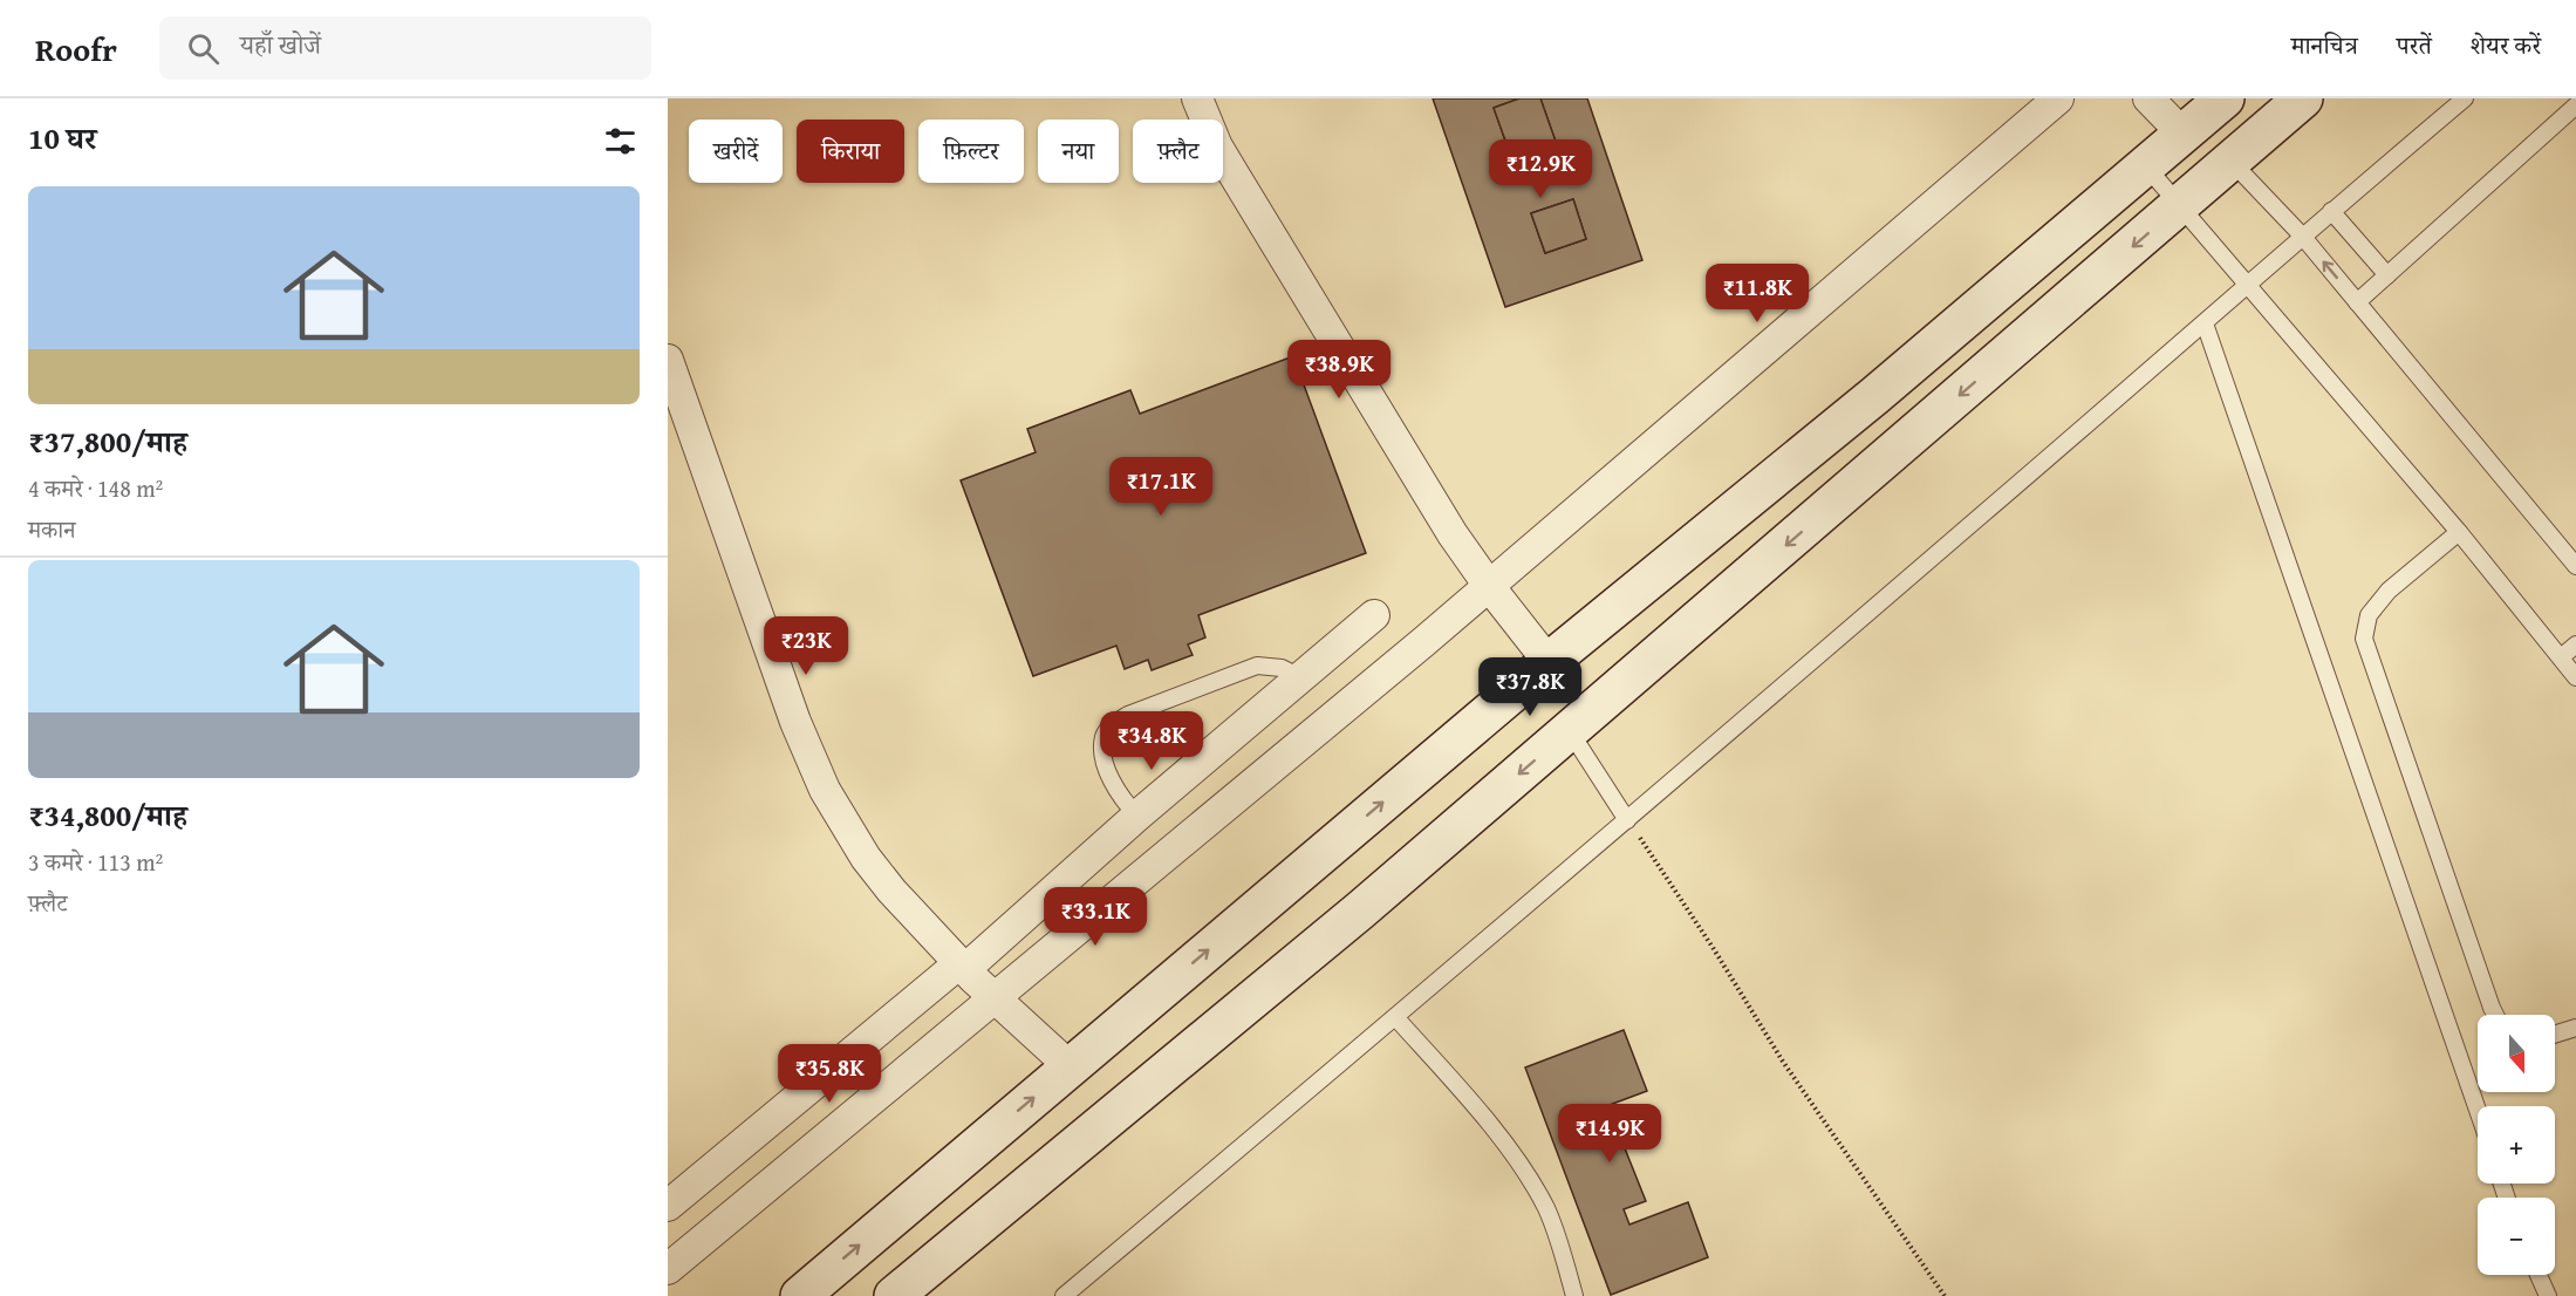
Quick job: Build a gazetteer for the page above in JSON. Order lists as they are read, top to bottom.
{
  "north": "bottom",
  "page": {
    "header": "Roofr",
    "search": "यहाँ खोजें",
    "nav": ["मानचित्र", "परतें", "शेयर करें"],
    "heading": "10 घर",
    "chip": [
      "खरीदें",
      "किराया",
      "फ़िल्टर",
      "नया",
      "फ़्लैट"
    ],
    "price": [
      "₹12.9K",
      "₹11.8K",
      "₹38.9K",
      "₹17.1K",
      "₹23K",
      "₹37.8K",
      "₹34.8K",
      "₹33.1K",
      "₹35.8K",
      "₹14.9K"
    ],
    "list": [
      {
        "name": "₹37,800/माह",
        "note": "4 कमरे · 148 m² · मकान"
      },
      {
        "name": "₹34,800/माह",
        "note": "3 कमरे · 113 m² · फ़्लैट"
      }
    ],
    "map_buttons": ["+", "−"]
  }
}
